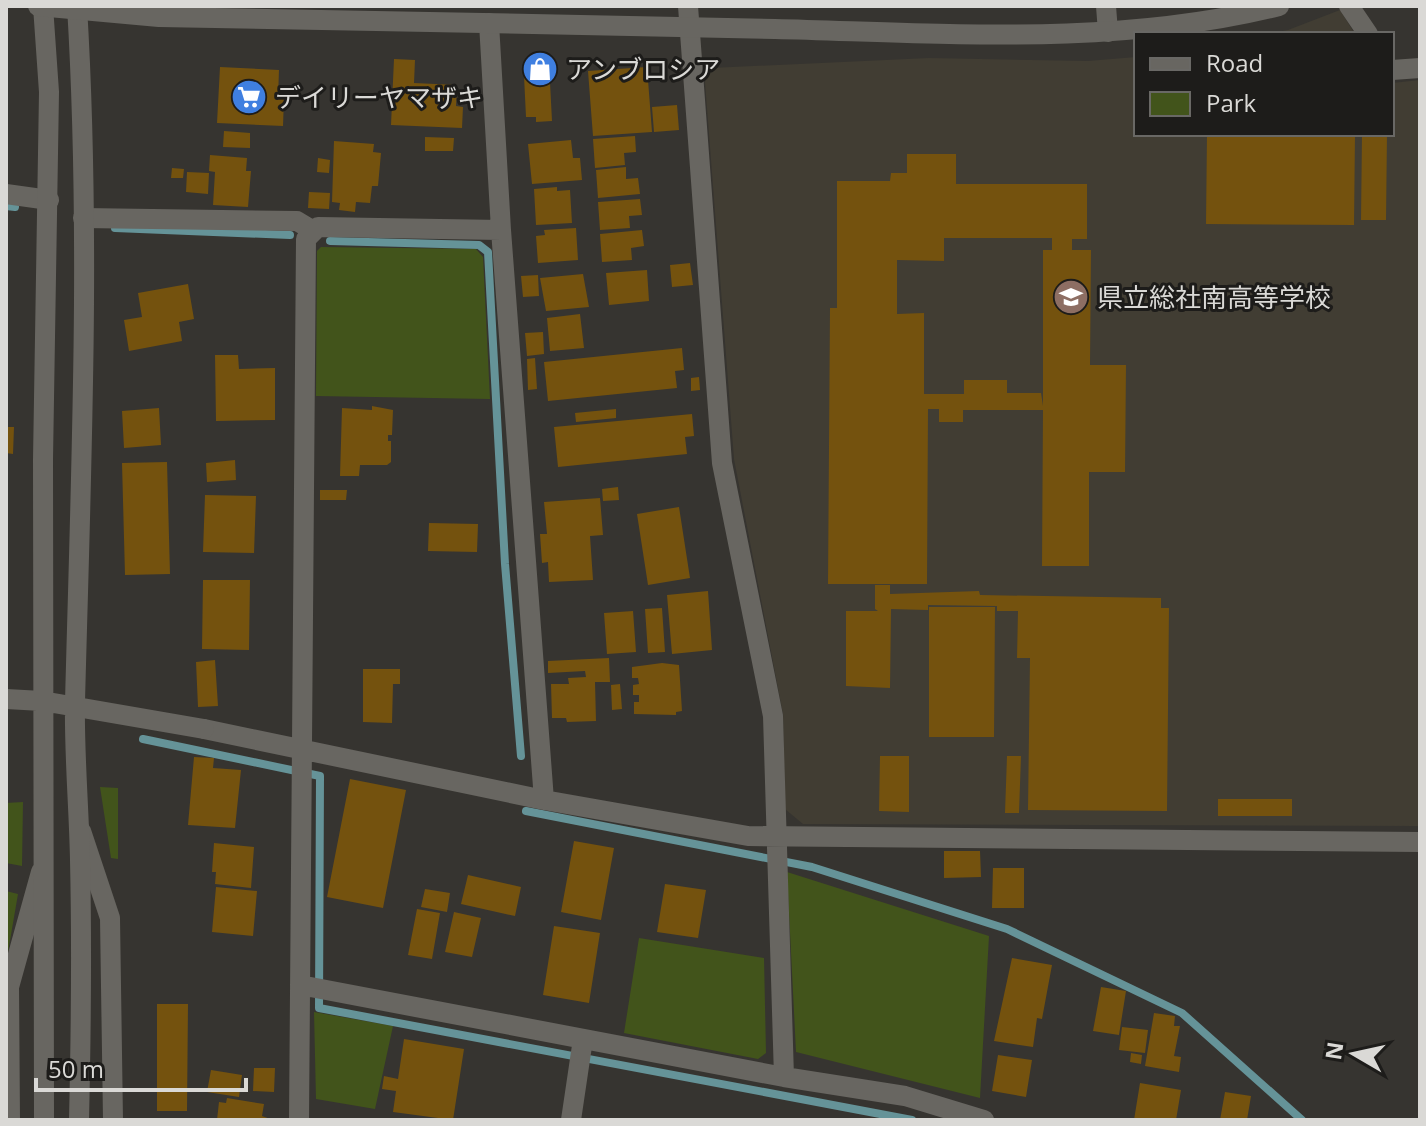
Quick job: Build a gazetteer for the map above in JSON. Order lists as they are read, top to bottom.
{
  "places": {
    "shop": ["アンブロシア"],
    "supermarket": ["デイリーヤマザキ"],
    "school or university": ["県立総社南高等学校"]
  },
  "legend": ["Road", "Park"],
  "scale_bar": "50 m",
  "north": "left"
}
